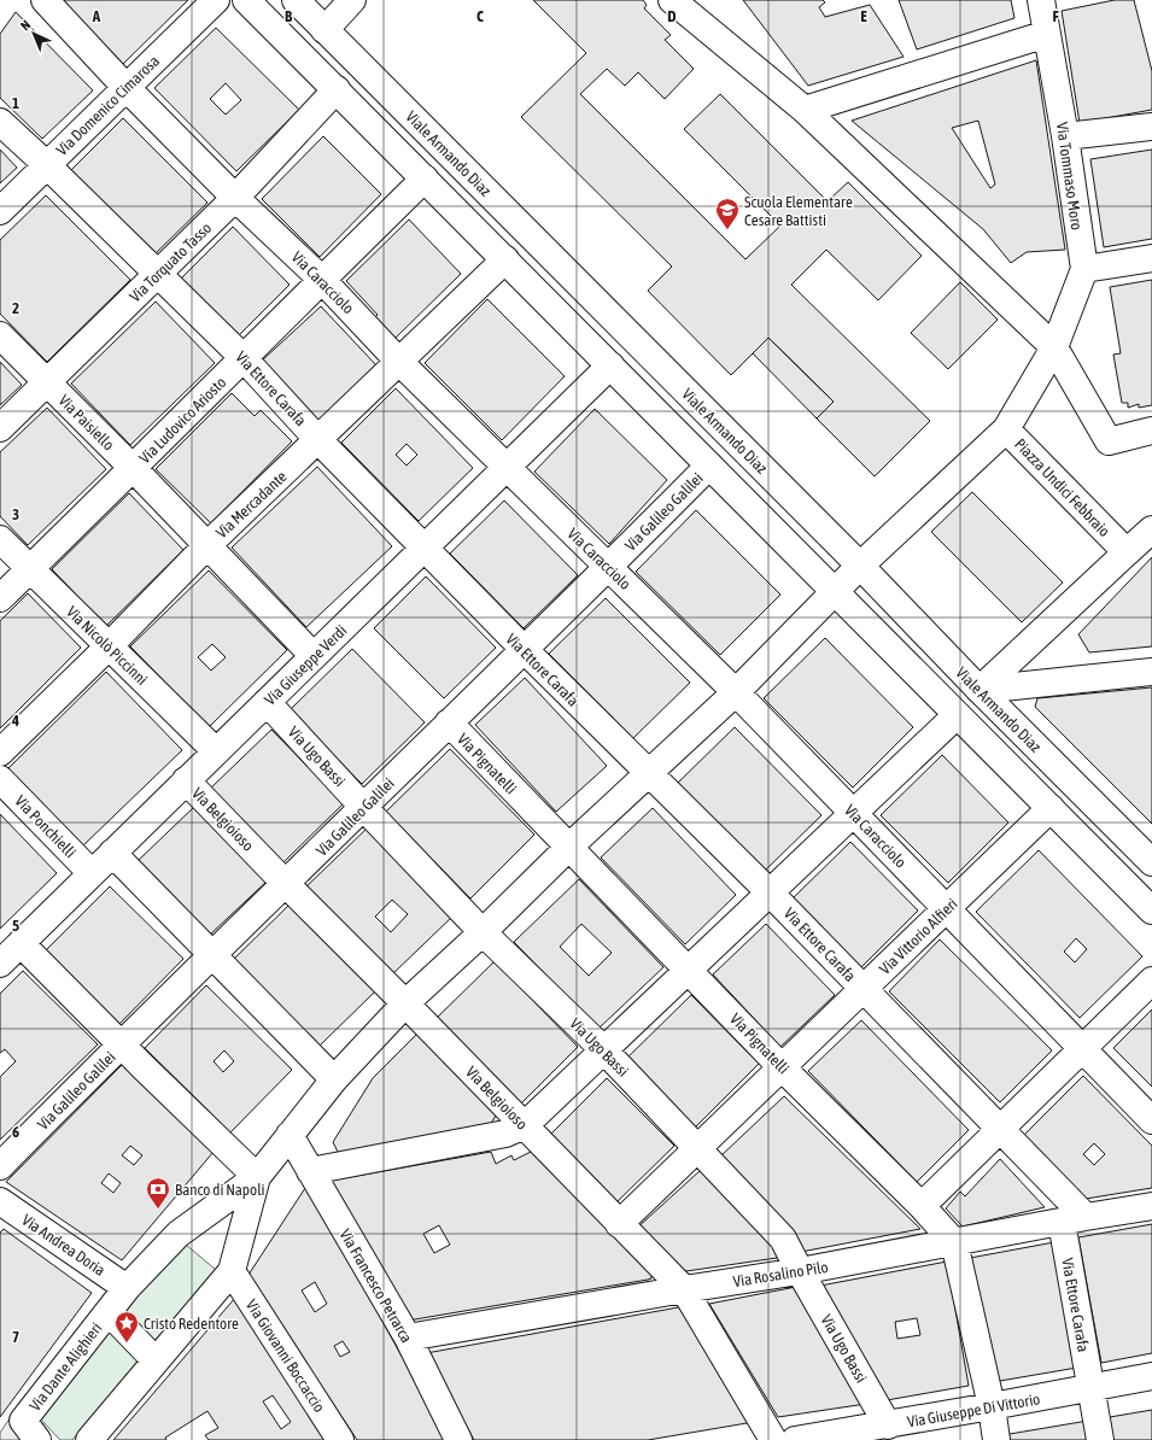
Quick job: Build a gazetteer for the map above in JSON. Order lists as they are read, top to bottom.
{
  "streets": {
    "street": [
      "Via Domenico Cimarosa",
      "Viale Armando Diaz",
      "Via Tommaso Moro",
      "Via Torquato Tasso",
      "Via Caracciolo",
      "Via Ettore Carafa",
      "Via Ludovico Ariosto",
      "Via Paisiello",
      "Piazza Undici Febbraio",
      "Via Mercadante",
      "Via Galileo Galilei",
      "Via Nicolò Piccinni",
      "Via Giuseppe Verdi",
      "Via Ugo Bassi",
      "Via Pignatelli",
      "Via Belgioioso",
      "Via Ponchielli",
      "Via Vittorio Alfieri",
      "Via Andrea Doria",
      "Via Rosalino Pilo",
      "Via Francesco Petrarca",
      "Via Giovanni Boccaccio",
      "Via Dante Alighieri",
      "Via Giuseppe Di Vittorio"
    ]
  },
  "crossings": [
    ["Via Domenico Cimarosa", "Via Caracciolo"],
    ["Via Domenico Cimarosa", "Via Ettore Carafa"],
    ["Via Tommaso Moro", "Piazza Undici Febbraio"],
    ["Via Torquato Tasso", "Via Caracciolo"],
    ["Via Torquato Tasso", "Via Ettore Carafa"],
    ["Via Torquato Tasso", "Via Paisiello"],
    ["Via Caracciolo", "Via Ludovico Ariosto"],
    ["Via Caracciolo", "Via Mercadante"],
    ["Via Caracciolo", "Via Galileo Galilei"],
    ["Via Caracciolo", "Via Giuseppe Verdi"],
    ["Via Caracciolo", "Via Vittorio Alfieri"],
    ["Via Ettore Carafa", "Via Ludovico Ariosto"],
    ["Via Ettore Carafa", "Via Mercadante"],
    ["Via Ettore Carafa", "Via Galileo Galilei"],
    ["Via Ettore Carafa", "Via Giuseppe Verdi"],
    ["Via Ettore Carafa", "Via Vittorio Alfieri"],
    ["Via Ettore Carafa", "Via Rosalino Pilo"],
    ["Via Ettore Carafa", "Via Giuseppe Di Vittorio"],
    ["Via Ludovico Ariosto", "Via Paisiello"],
    ["Via Ludovico Ariosto", "Via Nicolò Piccinni"],
    ["Via Paisiello", "Via Mercadante"],
    ["Via Paisiello", "Via Giuseppe Verdi"],
    ["Via Mercadante", "Via Nicolò Piccinni"],
    ["Via Galileo Galilei", "Via Ugo Bassi"],
    ["Via Galileo Galilei", "Via Pignatelli"],
    ["Via Galileo Galilei", "Via Belgioioso"],
    ["Via Nicolò Piccinni", "Via Giuseppe Verdi"],
    ["Via Giuseppe Verdi", "Via Ugo Bassi"],
    ["Via Giuseppe Verdi", "Via Belgioioso"],
    ["Via Giuseppe Verdi", "Via Ponchielli"],
    ["Via Ugo Bassi", "Via Vittorio Alfieri"],
    ["Via Ugo Bassi", "Via Rosalino Pilo"],
    ["Via Ugo Bassi", "Via Giuseppe Di Vittorio"],
    ["Via Pignatelli", "Via Vittorio Alfieri"],
    ["Via Pignatelli", "Via Rosalino Pilo"],
    ["Via Pignatelli", "Via Giuseppe Di Vittorio"],
    ["Via Belgioioso", "Via Vittorio Alfieri"],
    ["Via Belgioioso", "Via Rosalino Pilo"],
    ["Via Andrea Doria", "Via Dante Alighieri"],
    ["Via Rosalino Pilo", "Via Francesco Petrarca"]
  ],
  "places": {
    "school or university": ["Scuola Elementare Cesare Battisti"],
    "bank": ["Banco di Napoli"],
    "place": ["Cristo Redentore"]
  },
  "north": "top left",
  "grid": {
    "columns": [
      "A",
      "B",
      "C",
      "D",
      "E",
      "F"
    ],
    "rows": [
      "1",
      "2",
      "3",
      "4",
      "5",
      "6",
      "7"
    ]
  }
}
